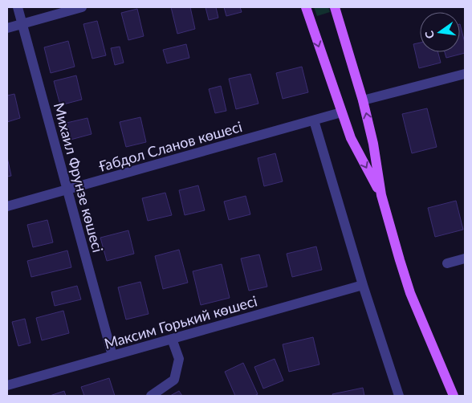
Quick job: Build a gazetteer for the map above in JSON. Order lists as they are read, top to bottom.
{
  "streets": {
    "street": ["Ғабдол Сланов көшесі", "Михаил Фрунзе көшесі", "Максим Горький көшесі"]
  },
  "crossings": [
    ["Ғабдол Сланов көшесі", "Михаил Фрунзе көшесі"],
    ["Михаил Фрунзе көшесі", "Максим Горький көшесі"]
  ],
  "north": "left"
}
